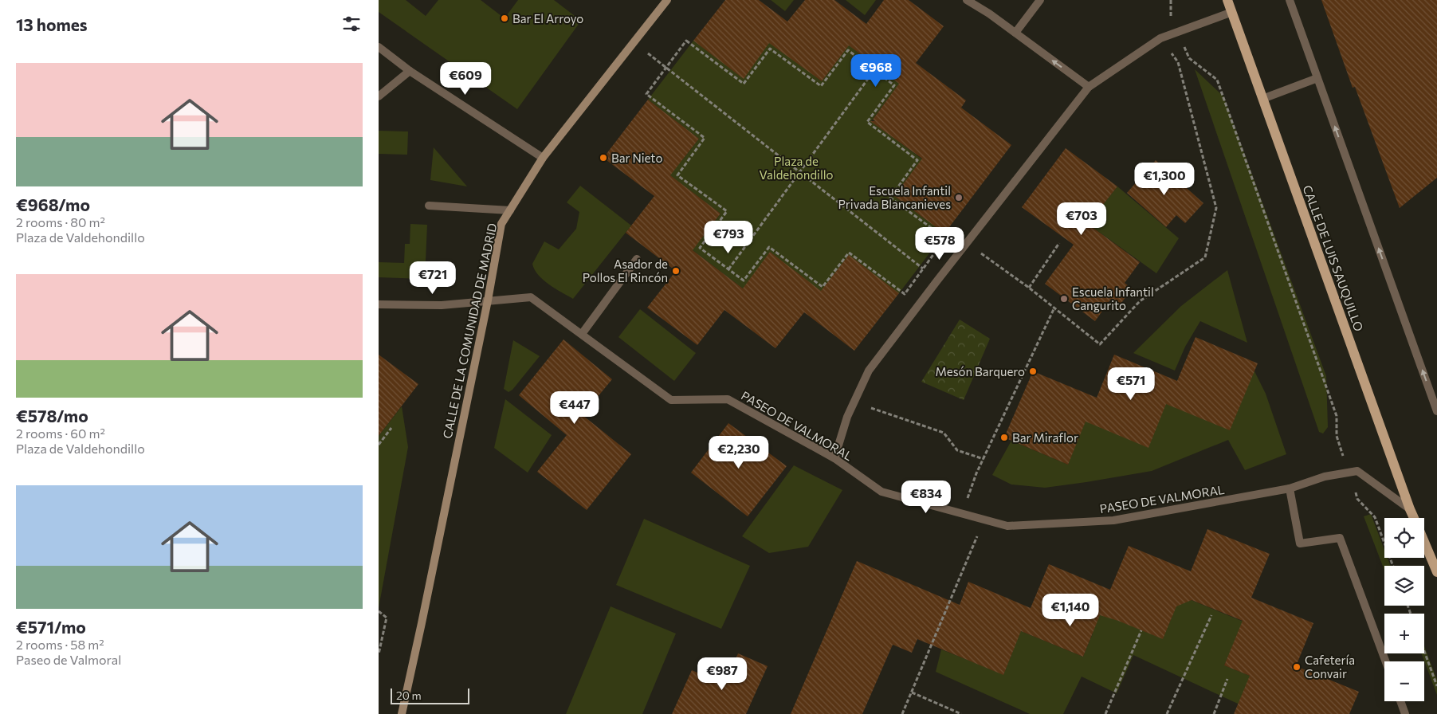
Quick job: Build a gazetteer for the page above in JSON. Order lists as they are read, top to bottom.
{
  "streets": {
    "main road": ["CALLE DE LUIS SAUQUILLO"],
    "street": ["CALLE DE LA COMUNIDAD DE MADRID", "PASEO DE VALMORAL"]
  },
  "crossings": [
    ["CALLE DE LUIS SAUQUILLO", "PASEO DE VALMORAL"],
    ["CALLE DE LA COMUNIDAD DE MADRID", "PASEO DE VALMORAL"]
  ],
  "parks": ["Plaza de Valdehondillo"],
  "places": [
    "Bar El Arroyo",
    "Bar Nieto",
    "Escuela Infantil Privada Blancanieves",
    "Asador de Pollos El Rincón",
    "Escuela Infantil Cangurito",
    "Mesón Barquero",
    "Bar Miraflor",
    "Cafetería Convair"
  ],
  "scale_bar": "20 m",
  "page": {
    "heading": "13 homes",
    "list": [
      {
        "name": "€968/mo",
        "note": "2 rooms · 80 m² · Plaza de Valdehondillo"
      },
      {
        "name": "€578/mo",
        "note": "2 rooms · 60 m² · Plaza de Valdehondillo"
      },
      {
        "name": "€571/mo",
        "note": "2 rooms · 58 m² · Paseo de Valmoral"
      }
    ],
    "price": [
      "€968",
      "€609",
      "€1,300",
      "€703",
      "€793",
      "€578",
      "€721",
      "€571",
      "€447",
      "€2,230",
      "€834",
      "€1,140",
      "€987"
    ],
    "map_buttons": ["+", "−"],
    "scale": "20 m"
  }
}
